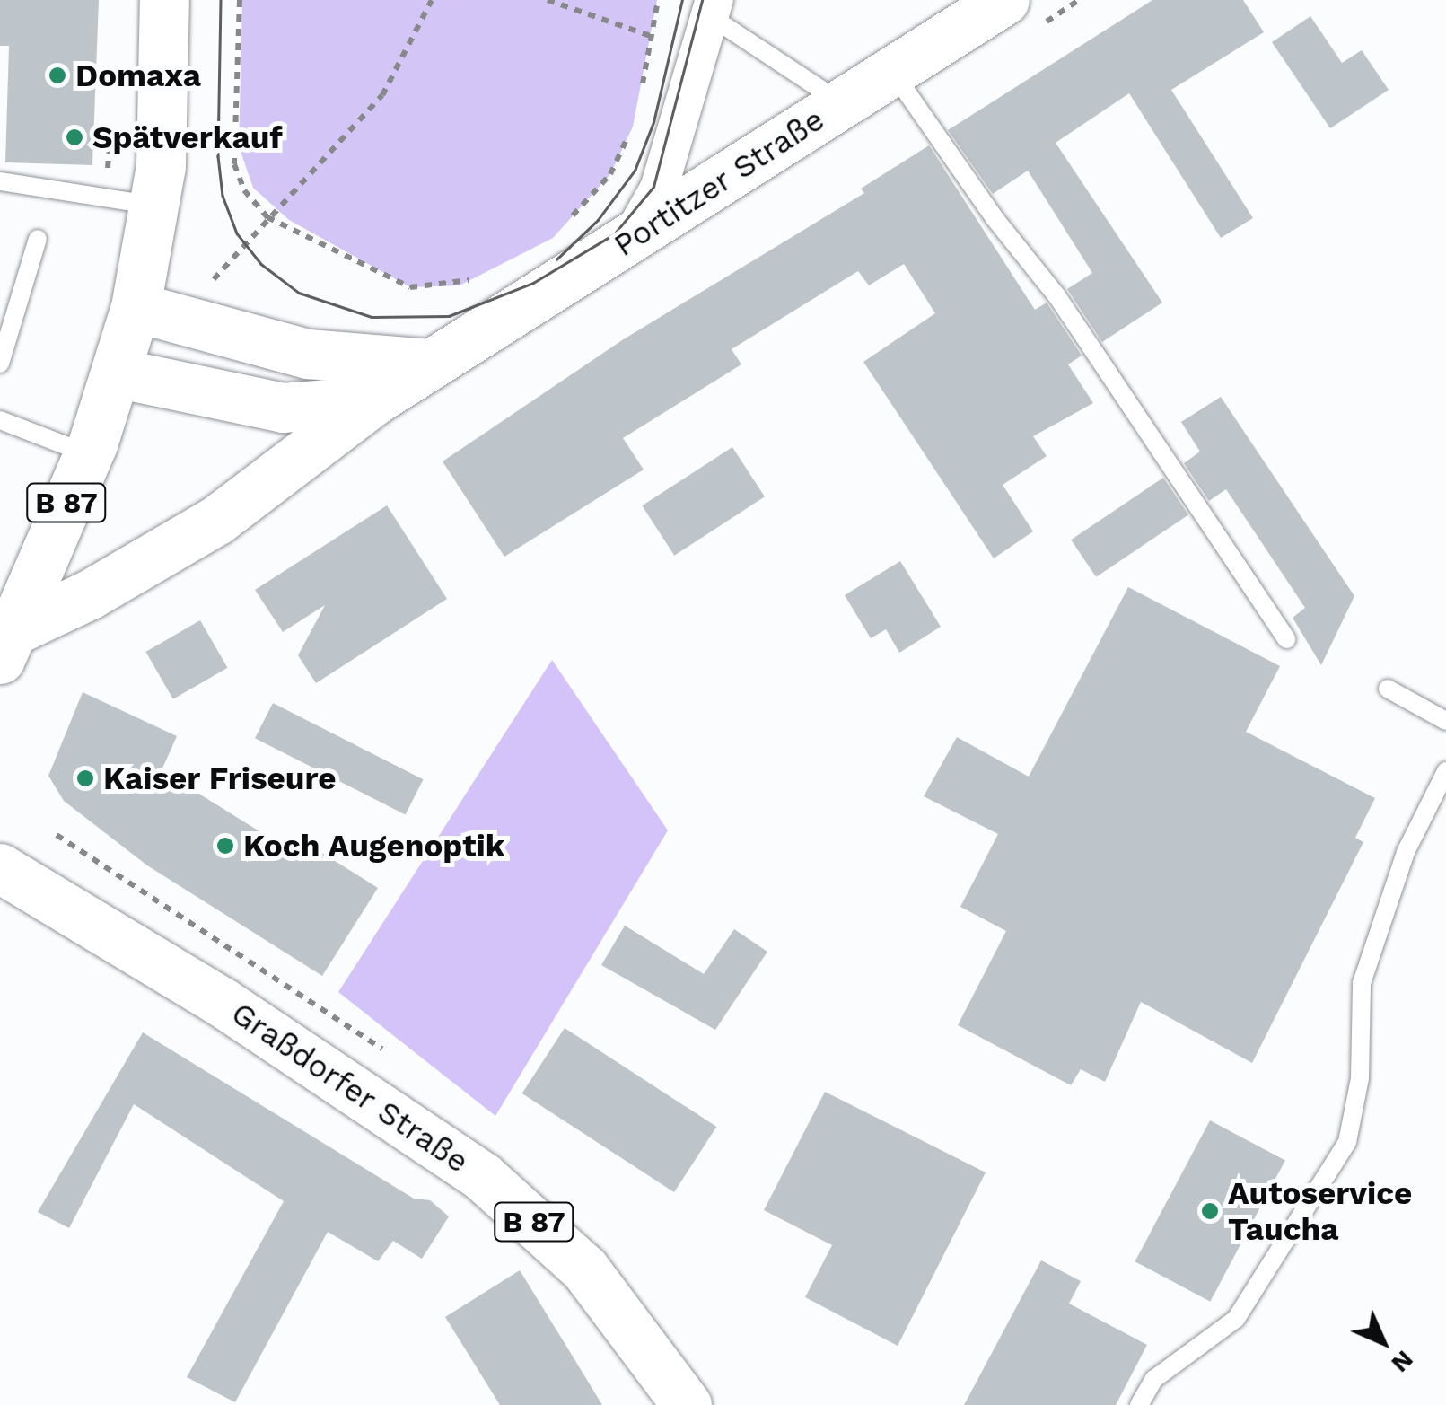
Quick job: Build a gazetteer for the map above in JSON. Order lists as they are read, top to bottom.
{
  "streets": {
    "main road": ["Portitzer Straße", "B 87", "Graßdorfer Straße"]
  },
  "crossings": [
    ["Portitzer Straße", "B 87"]
  ],
  "places": [
    "Domaxa",
    "Spätverkauf",
    "Kaiser Friseure",
    "Koch Augenoptik",
    "Autoservice Taucha"
  ],
  "north": "bottom right"
}
